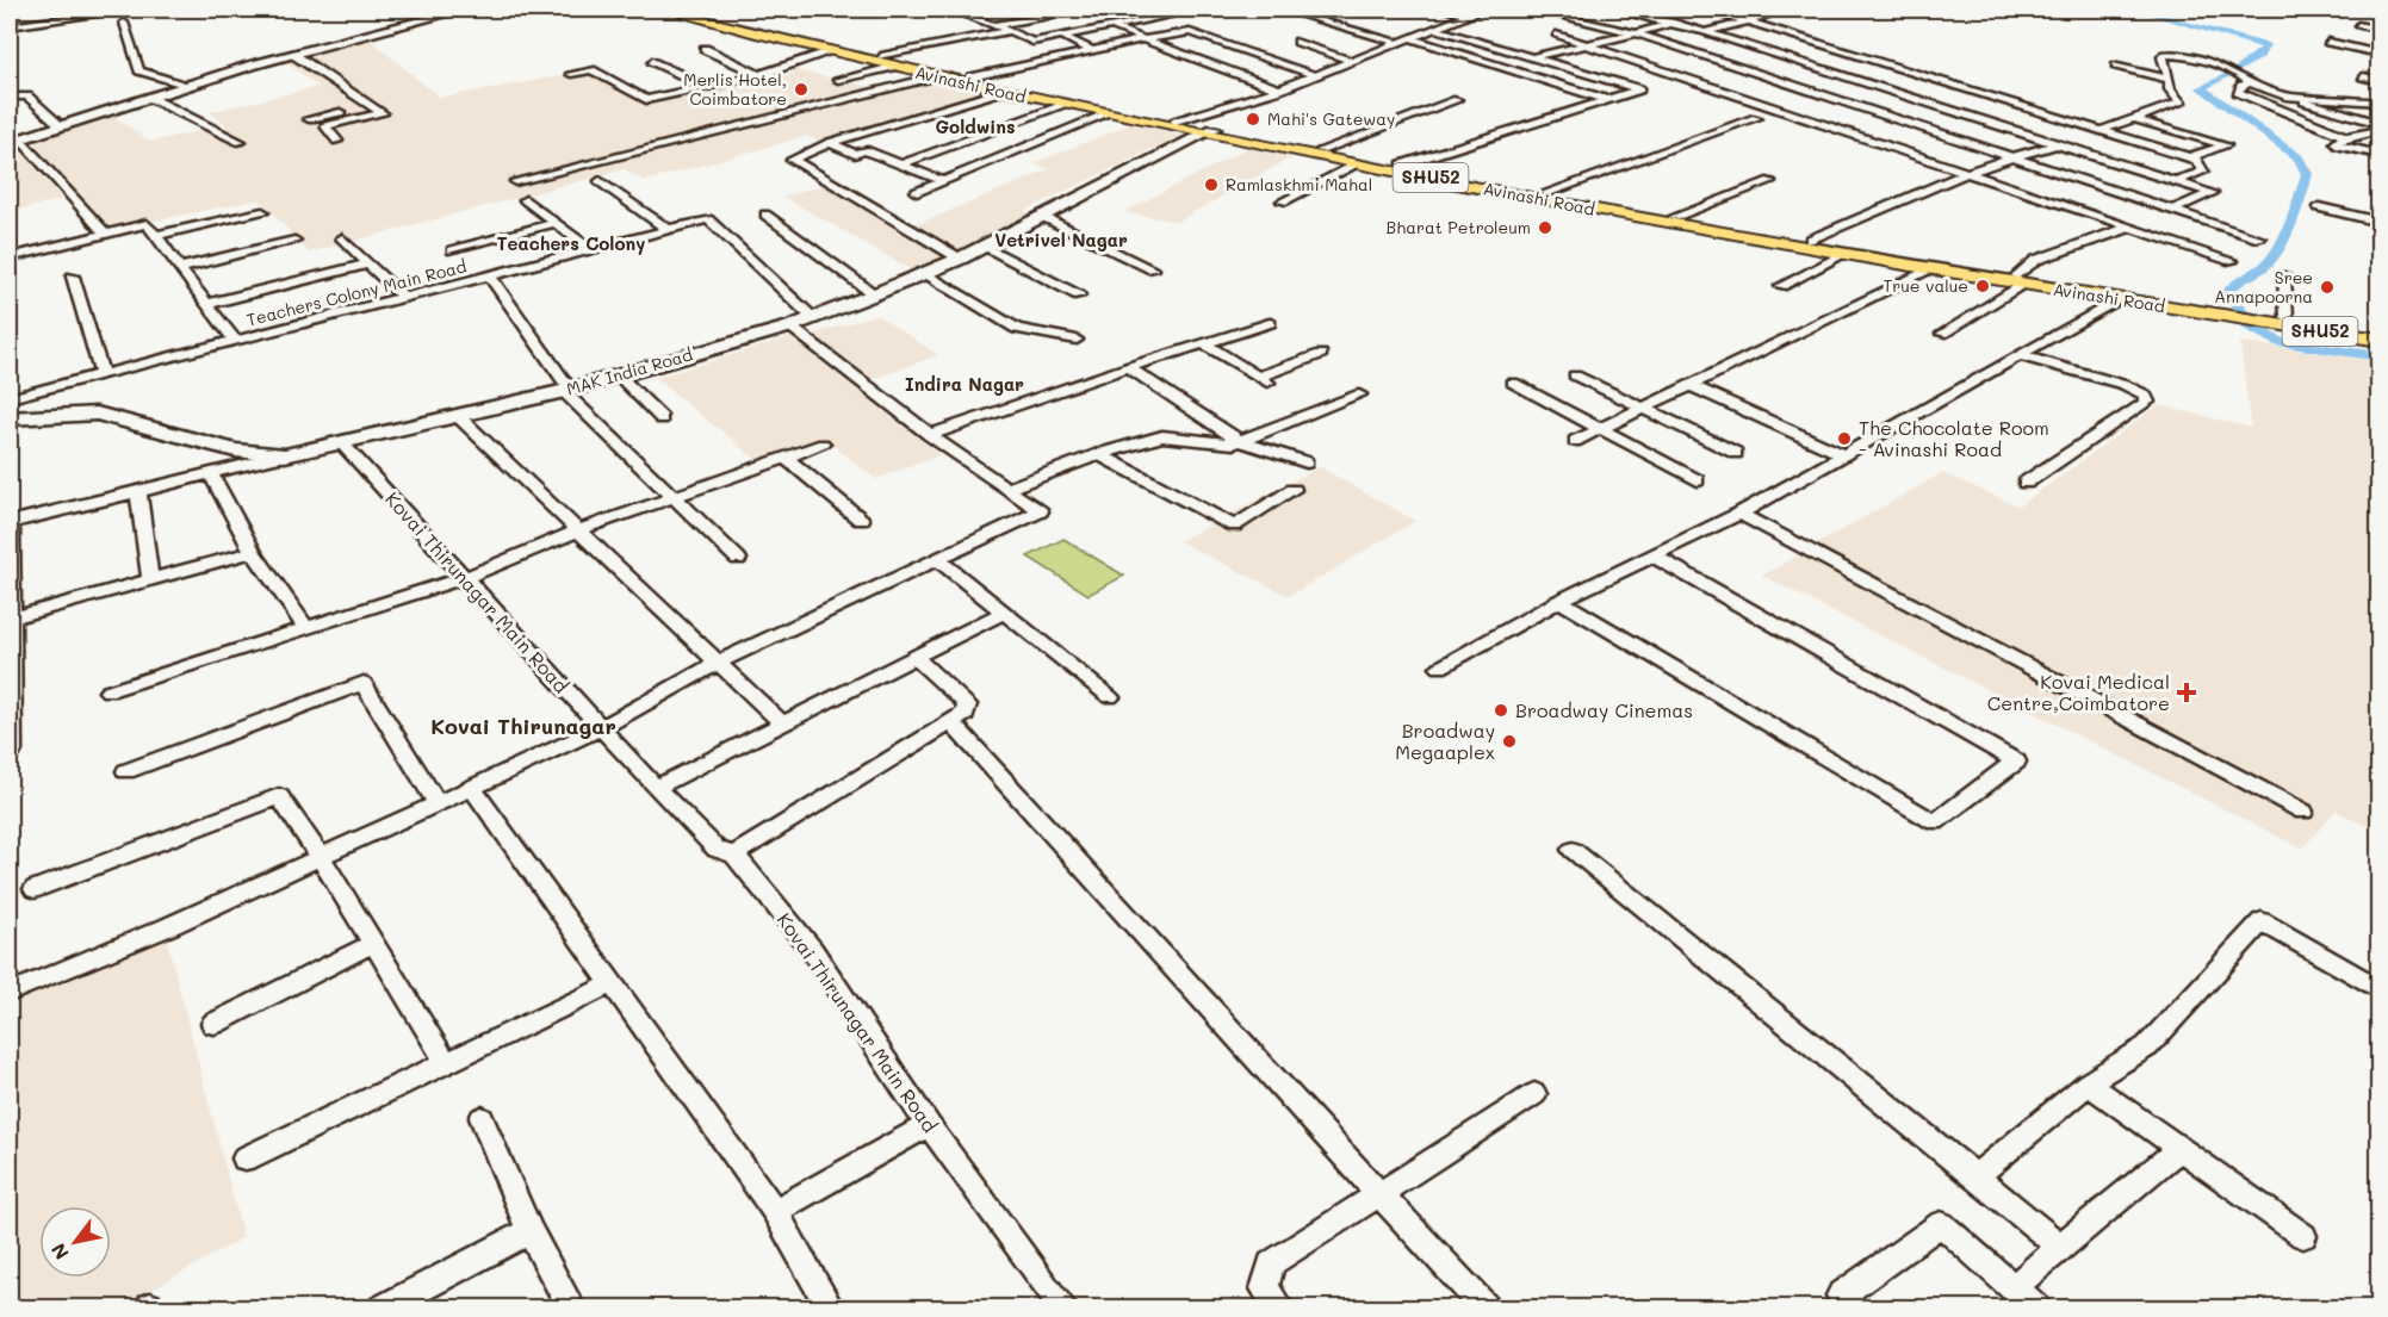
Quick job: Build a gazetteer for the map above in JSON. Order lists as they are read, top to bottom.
{
  "streets": {
    "main road": ["Avinashi Road", "SHU52"],
    "street": ["Teachers Colony Main Road", "MAK India Road", "Kovai Thirunagar Main Road"]
  },
  "crossings": [
    ["Avinashi Road", "MAK India Road"],
    ["Teachers Colony Main Road", "MAK India Road"],
    ["MAK India Road", "Kovai Thirunagar Main Road"]
  ],
  "districts": [
    "Goldwins",
    "Vetrivel Nagar",
    "Teachers Colony",
    "Indira Nagar",
    "Kovai Thirunagar"
  ],
  "places": {
    "other": [
      "Merlis Hotel, Coimbatore",
      "Mahi's Gateway",
      "Ramlaskhmi Mahal",
      "Bharat Petroleum",
      "True value",
      "Sree Annapoorna",
      "The Chocolate Room - Avinashi Road",
      "Broadway Cinemas",
      "Broadway Megaaplex"
    ],
    "health": ["Kovai Medical Centre,Coimbatore"]
  },
  "north": "bottom left"
}
